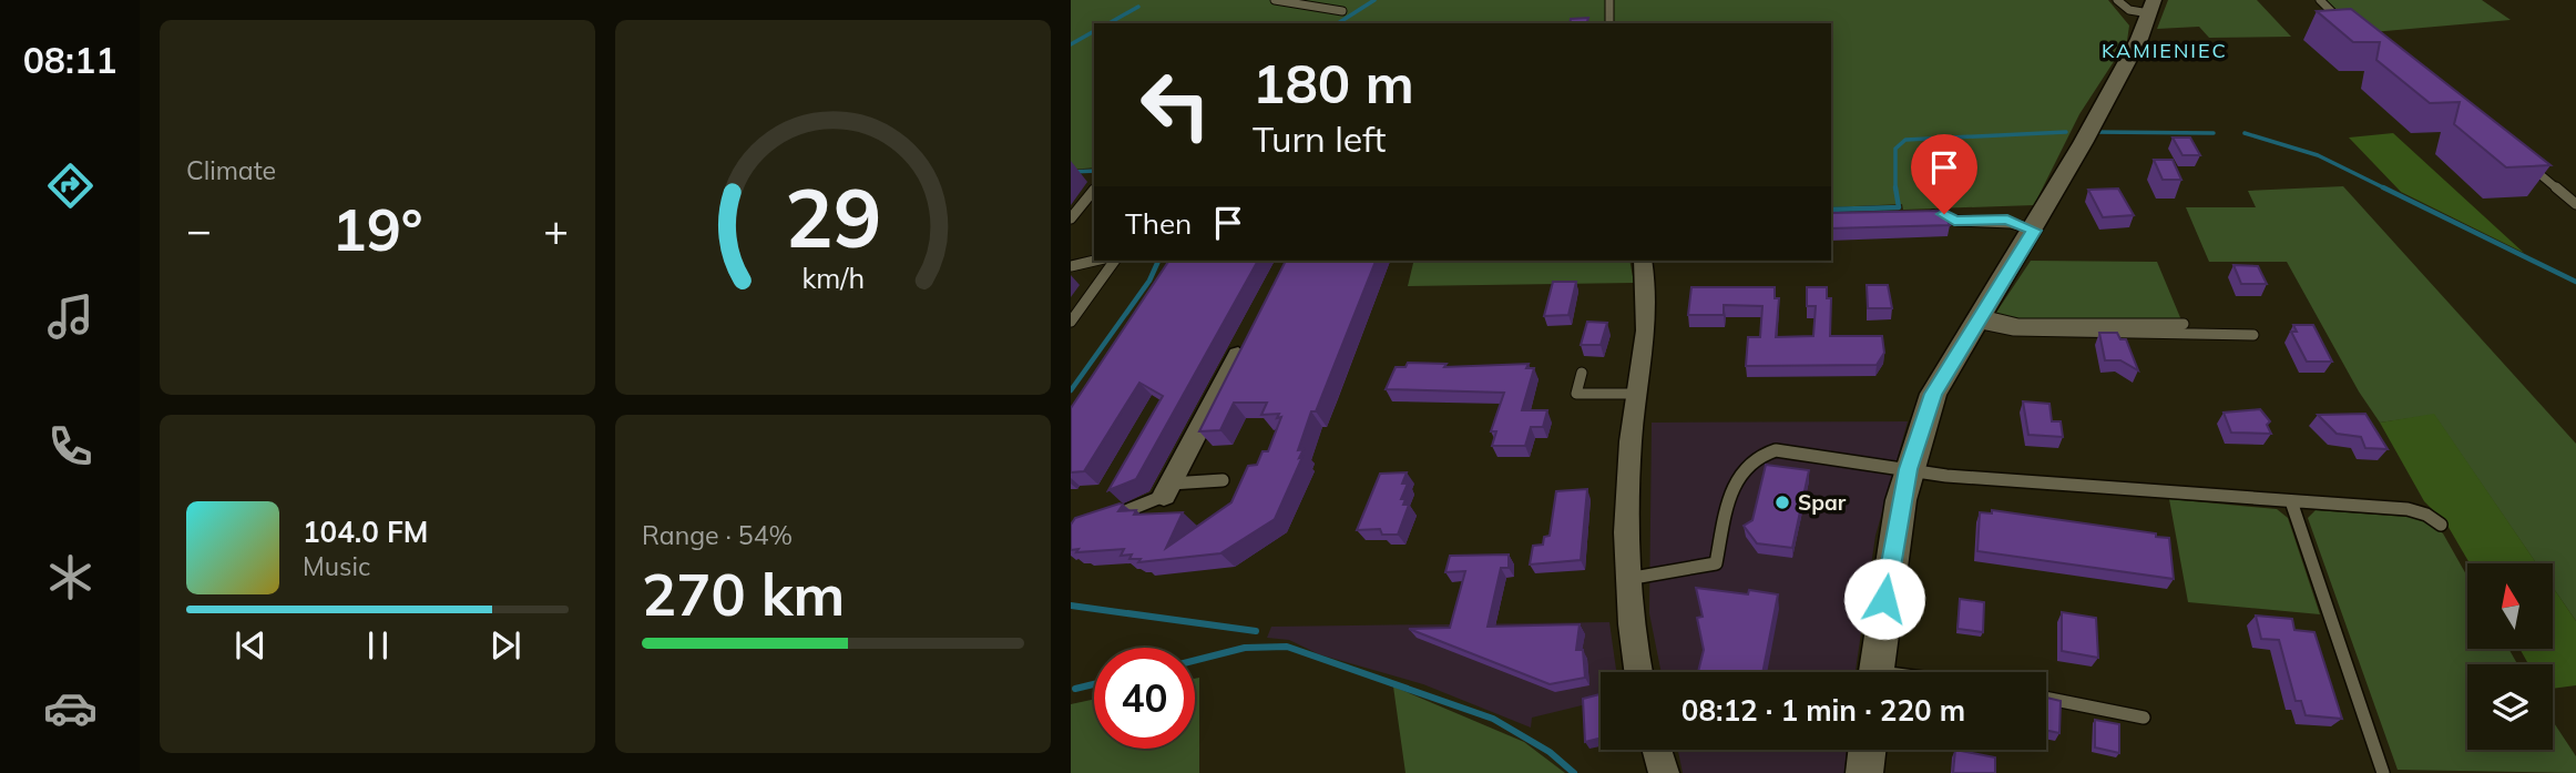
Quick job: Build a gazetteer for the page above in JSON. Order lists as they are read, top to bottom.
{
  "districts": ["KAMIENIEC"],
  "places": ["Spar"],
  "north": "top",
  "page": {
    "tabs": "08:11",
    "tile": [
      "Climate",
      ["Range · 54%", "270 km"]
    ],
    "turn": ["180 m", "Turn left"],
    "then": "Then",
    "heat": ["−", "19°", "+"],
    "song": ["104.0 FM", "Music"],
    "limit": "40",
    "trip": "08:12 · 1 min · 220 m",
    "gauge": ["29", "km/h"]
  }
}
